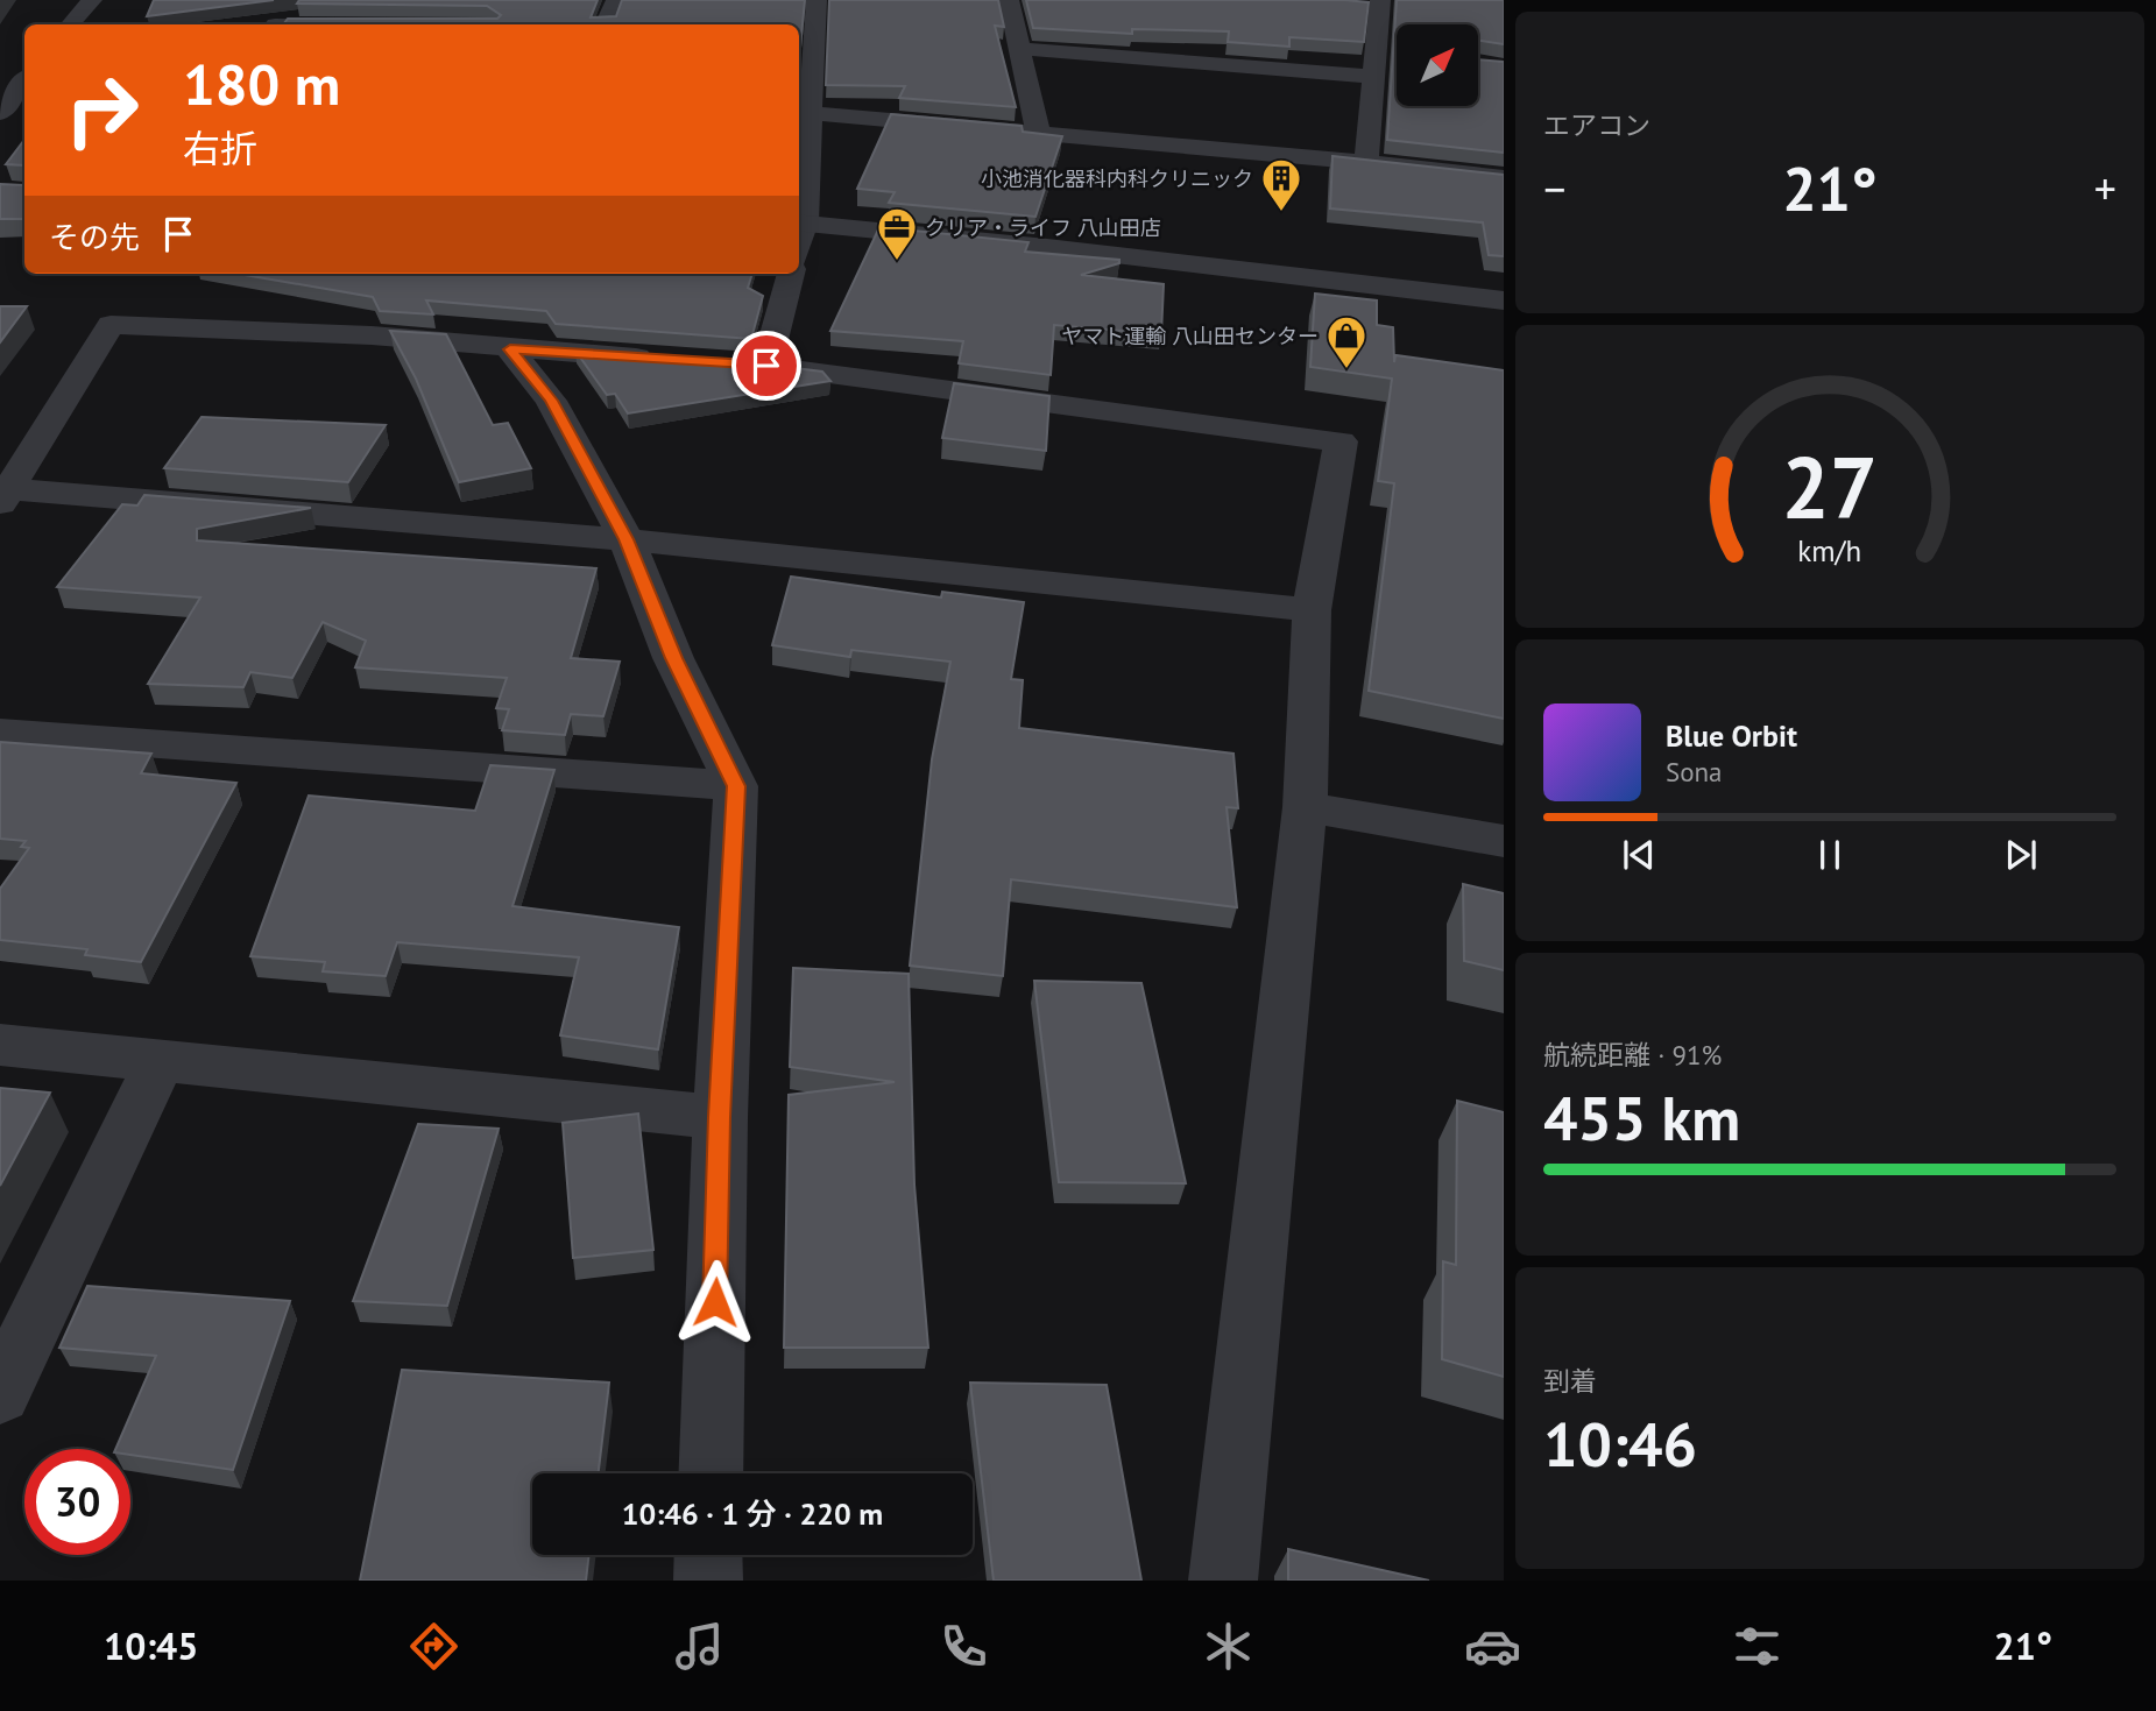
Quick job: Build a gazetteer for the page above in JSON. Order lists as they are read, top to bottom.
{
  "places": {
    "building": ["小池消化器科内科クリニック"],
    "office": ["クリア・ライフ 八山田店"],
    "shop": ["ヤマト運輸 八山田センター"]
  },
  "north": "top right",
  "page": {
    "tile": [
      "エアコン",
      ["航続距離 · 91%", "455 km"],
      ["到着", "10:46"]
    ],
    "turn": ["180 m", "右折"],
    "heat": ["−", "21°", "+"],
    "then": "その先",
    "song": ["Blue Orbit", "Sona"],
    "limit": "30",
    "trip": "10:46 · 1 分 · 220 m",
    "tabs": ["10:45", "21°"],
    "gauge": ["27", "km/h"]
  }
}
